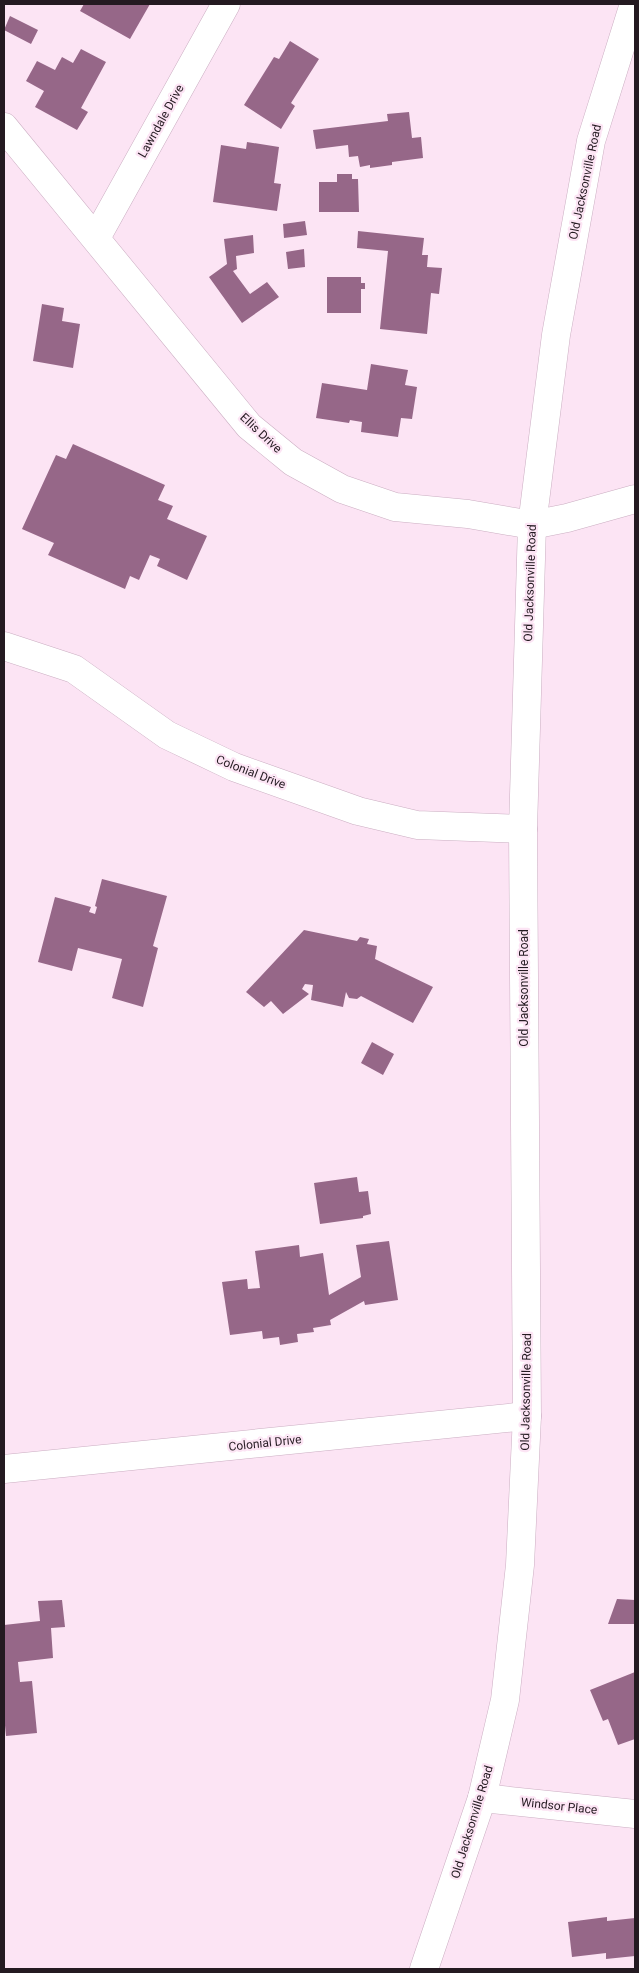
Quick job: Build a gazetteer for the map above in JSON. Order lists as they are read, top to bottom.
{
  "streets": {
    "street": [
      "Lawndale Drive",
      "Old Jacksonville Road",
      "Ellis Drive",
      "Colonial Drive",
      "Windsor Place"
    ]
  },
  "crossings": [
    ["Lawndale Drive", "Ellis Drive"],
    ["Old Jacksonville Road", "Ellis Drive"],
    ["Old Jacksonville Road", "Colonial Drive"],
    ["Old Jacksonville Road", "Windsor Place"]
  ]
}
